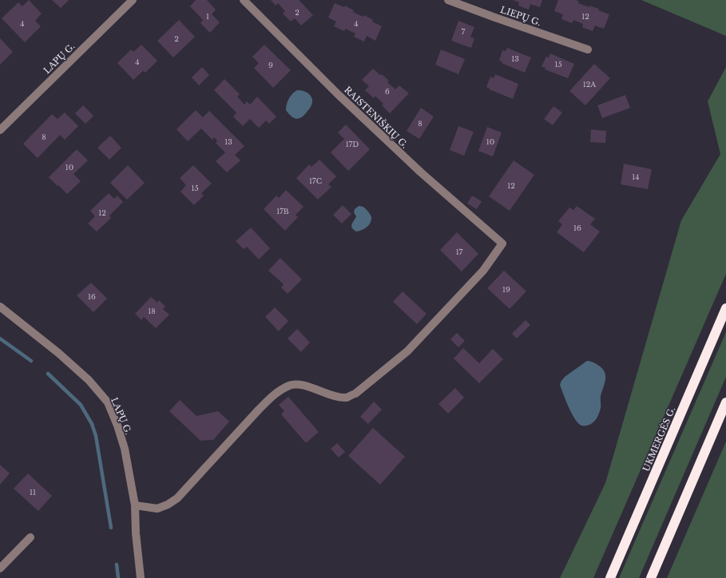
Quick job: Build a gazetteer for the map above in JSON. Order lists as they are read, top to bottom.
{
  "streets": {
    "highway": ["UKMERGĖS G."],
    "street": ["LIEPŲ G.", "LAPŲ G.", "RAISTENIŠKIŲ G."]
  },
  "crossings": [
    ["LAPŲ G.", "RAISTENIŠKIŲ G."]
  ],
  "house_numbers": [
    "2",
    "1",
    "12",
    "4",
    "4",
    "7",
    "2",
    "13",
    "4",
    "15",
    "9",
    "12A",
    "6",
    "8",
    "8",
    "13",
    "10",
    "17D",
    "10",
    "14",
    "17C",
    "12",
    "15",
    "17B",
    "12",
    "16",
    "17",
    "19",
    "16",
    "18",
    "11"
  ]
}
